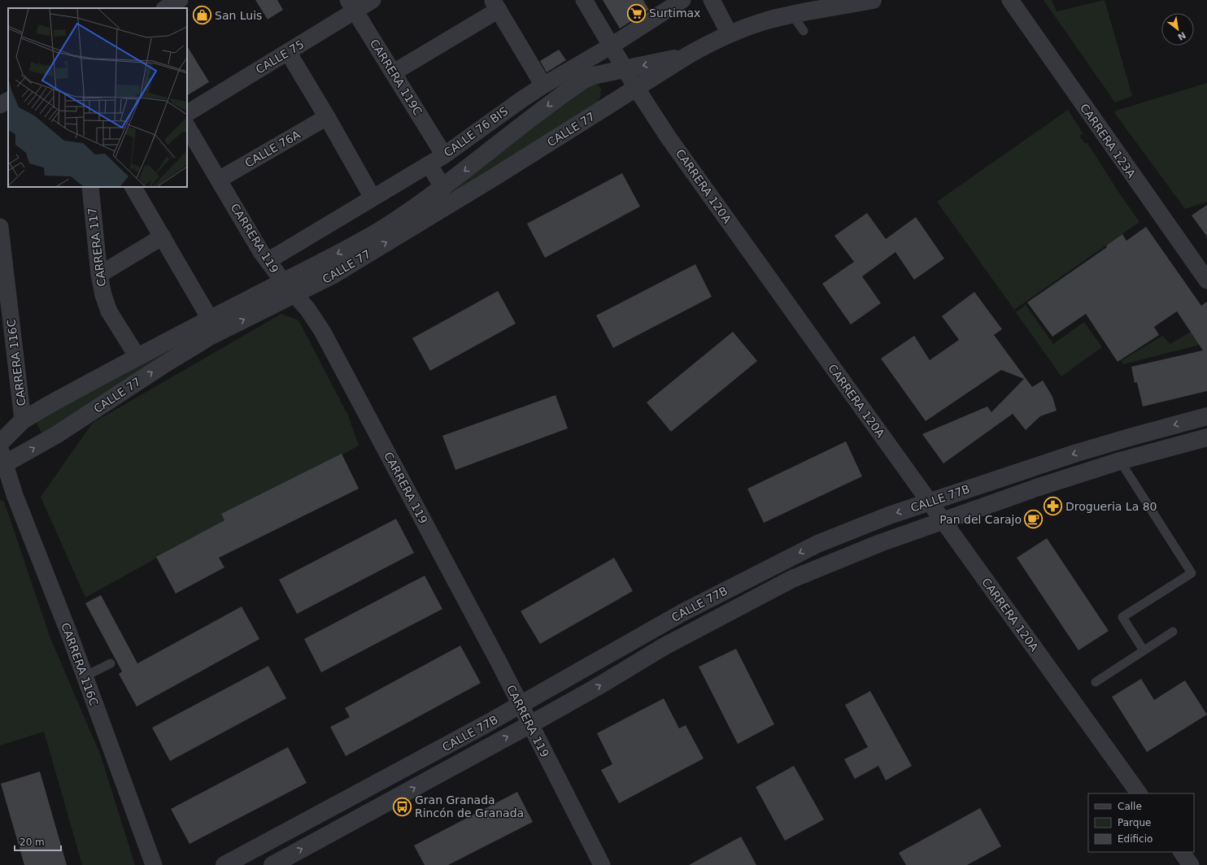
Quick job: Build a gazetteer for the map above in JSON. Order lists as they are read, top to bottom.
{
  "streets": {
    "street": [
      "CALLE 75",
      "CARRERA 119C",
      "CALLE 77",
      "CALLE 76 BIS",
      "CARRERA 123A",
      "CALLE 76A",
      "CARRERA 120A",
      "CARRERA 119",
      "CARRERA 117",
      "CARRERA 116C",
      "CALLE 77B"
    ]
  },
  "crossings": [
    ["CALLE 75", "CARRERA 119C"],
    ["CARRERA 119C", "CALLE 76 BIS"],
    ["CALLE 77", "CARRERA 120A"],
    ["CALLE 77", "CARRERA 119"],
    ["CALLE 77", "CARRERA 117"],
    ["CALLE 77", "CARRERA 116C"],
    ["CALLE 76 BIS", "CARRERA 120A"],
    ["CALLE 76 BIS", "CARRERA 119"],
    ["CALLE 76A", "CARRERA 119"],
    ["CARRERA 120A", "CALLE 77B"],
    ["CARRERA 119", "CALLE 77B"]
  ],
  "places": {
    "supermarket": ["Surtimax"],
    "shop": ["San Luis"],
    "pharmacy": ["Drogueria La 80"],
    "cafe": ["Pan del Carajo"],
    "bus stop": ["Gran Granada Rincón de Granada"]
  },
  "legend": ["Calle", "Parque", "Edificio"],
  "scale_bar": "20 m",
  "north": "bottom right"
}
